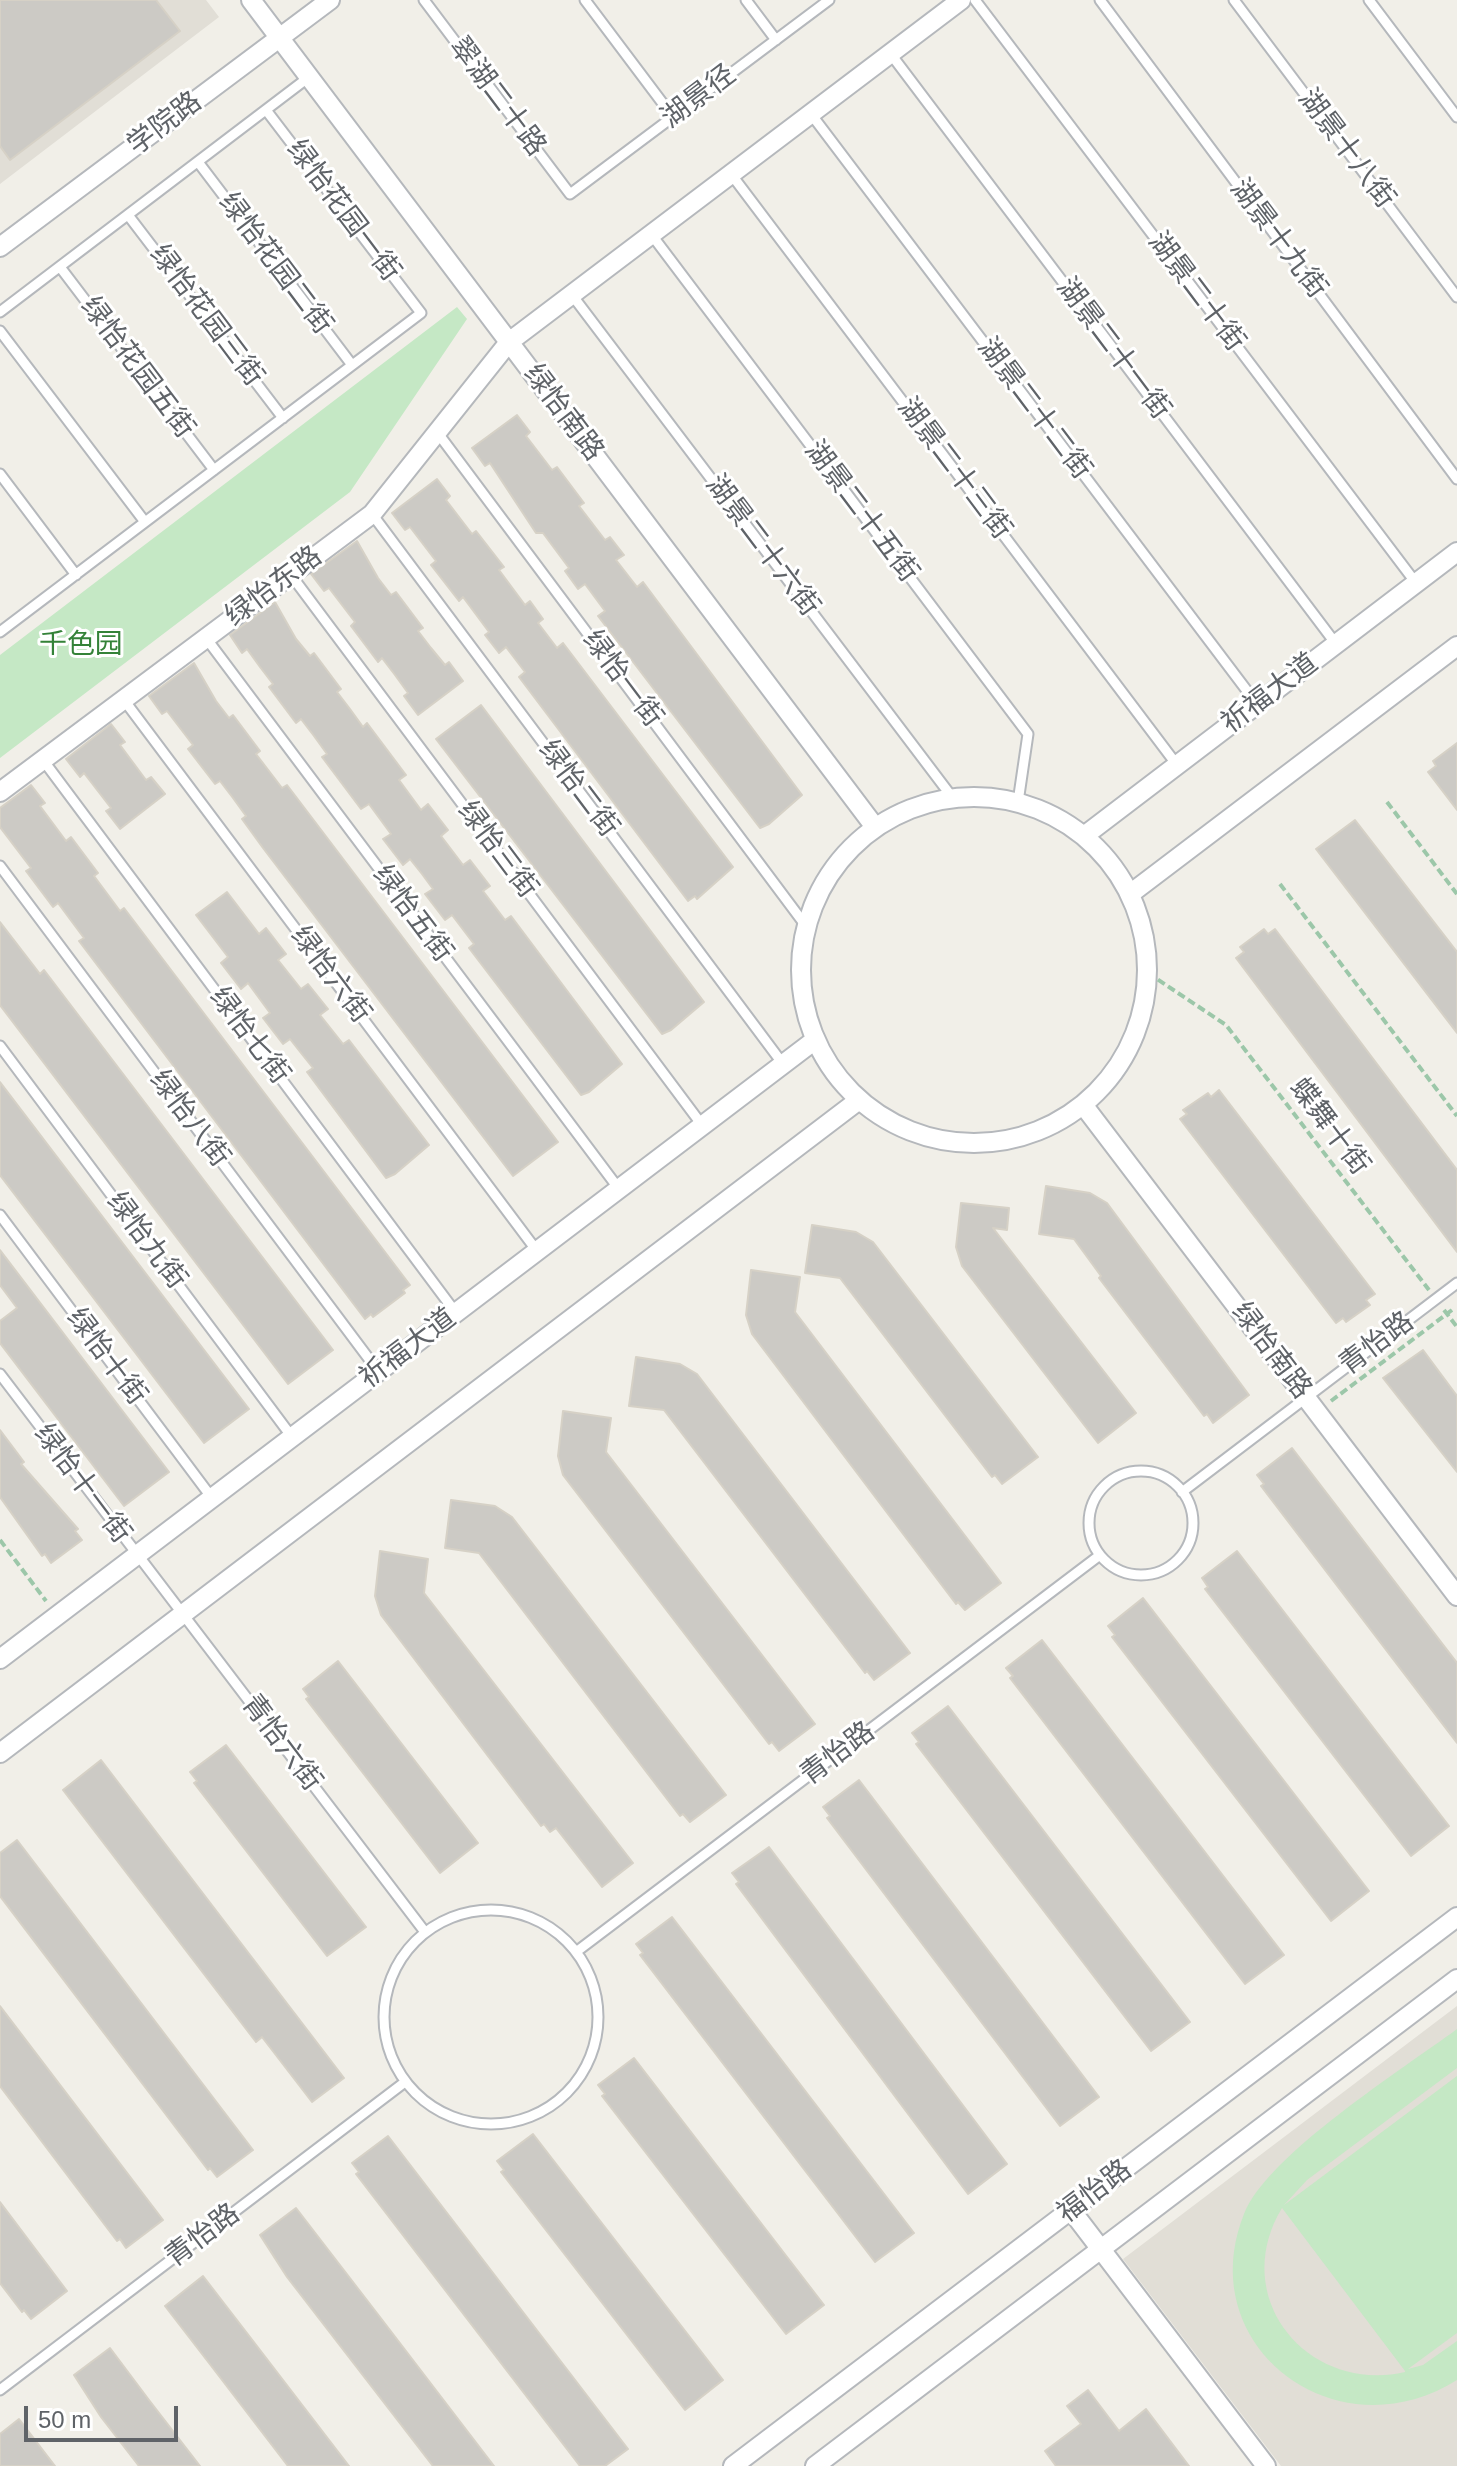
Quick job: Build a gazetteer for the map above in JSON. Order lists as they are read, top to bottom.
{
  "streets": {
    "street": [
      "学院路",
      "绿怡南路",
      "绿怡东路",
      "祈福大道",
      "福怡路"
    ],
    "lane": [
      "翠湖二十路",
      "湖景径",
      "湖景十八街",
      "绿怡花园一街",
      "湖景十九街",
      "绿怡花园二街",
      "湖景二十街",
      "绿怡花园三街",
      "湖景二十一街",
      "绿怡花园五街",
      "湖景二十二街",
      "湖景二十三街",
      "湖景二十五街",
      "湖景二十六街",
      "绿怡一街",
      "绿怡二街",
      "绿怡三街",
      "绿怡五街",
      "绿怡六街",
      "绿怡七街",
      "绿怡八街",
      "绿怡九街",
      "青怡路",
      "绿怡十街",
      "绿怡十一街",
      "青怡六街"
    ],
    "path": ["蝶舞十街"]
  },
  "crossings": [
    ["翠湖二十路", "湖景径"],
    ["学院路", "绿怡南路"],
    ["绿怡花园一街", "绿怡花园二街"],
    ["湖景二十街", "祈福大道"],
    ["湖景二十一街", "绿怡东路"],
    ["湖景二十一街", "祈福大道"],
    ["湖景二十二街", "绿怡东路"],
    ["湖景二十二街", "祈福大道"],
    ["绿怡南路", "绿怡东路"],
    ["绿怡南路", "青怡路"],
    ["湖景二十三街", "绿怡东路"],
    ["湖景二十三街", "祈福大道"],
    ["湖景二十五街", "绿怡东路"],
    ["湖景二十六街", "绿怡东路"],
    ["绿怡东路", "绿怡一街"],
    ["绿怡东路", "绿怡二街"],
    ["绿怡东路", "绿怡三街"],
    ["绿怡东路", "绿怡五街"],
    ["绿怡东路", "绿怡六街"],
    ["绿怡东路", "绿怡七街"],
    ["祈福大道", "绿怡二街"],
    ["祈福大道", "绿怡三街"],
    ["祈福大道", "绿怡五街"],
    ["祈福大道", "绿怡六街"],
    ["祈福大道", "绿怡七街"],
    ["祈福大道", "绿怡八街"],
    ["祈福大道", "绿怡九街"],
    ["祈福大道", "绿怡十街"],
    ["祈福大道", "绿怡十一街"],
    ["祈福大道", "青怡六街"],
    ["蝶舞十街", "青怡路"],
    ["青怡路", "青怡六街"],
    ["绿怡十一街", "青怡六街"]
  ],
  "parks": ["千色园"],
  "scale_bar": "50 m"
}
